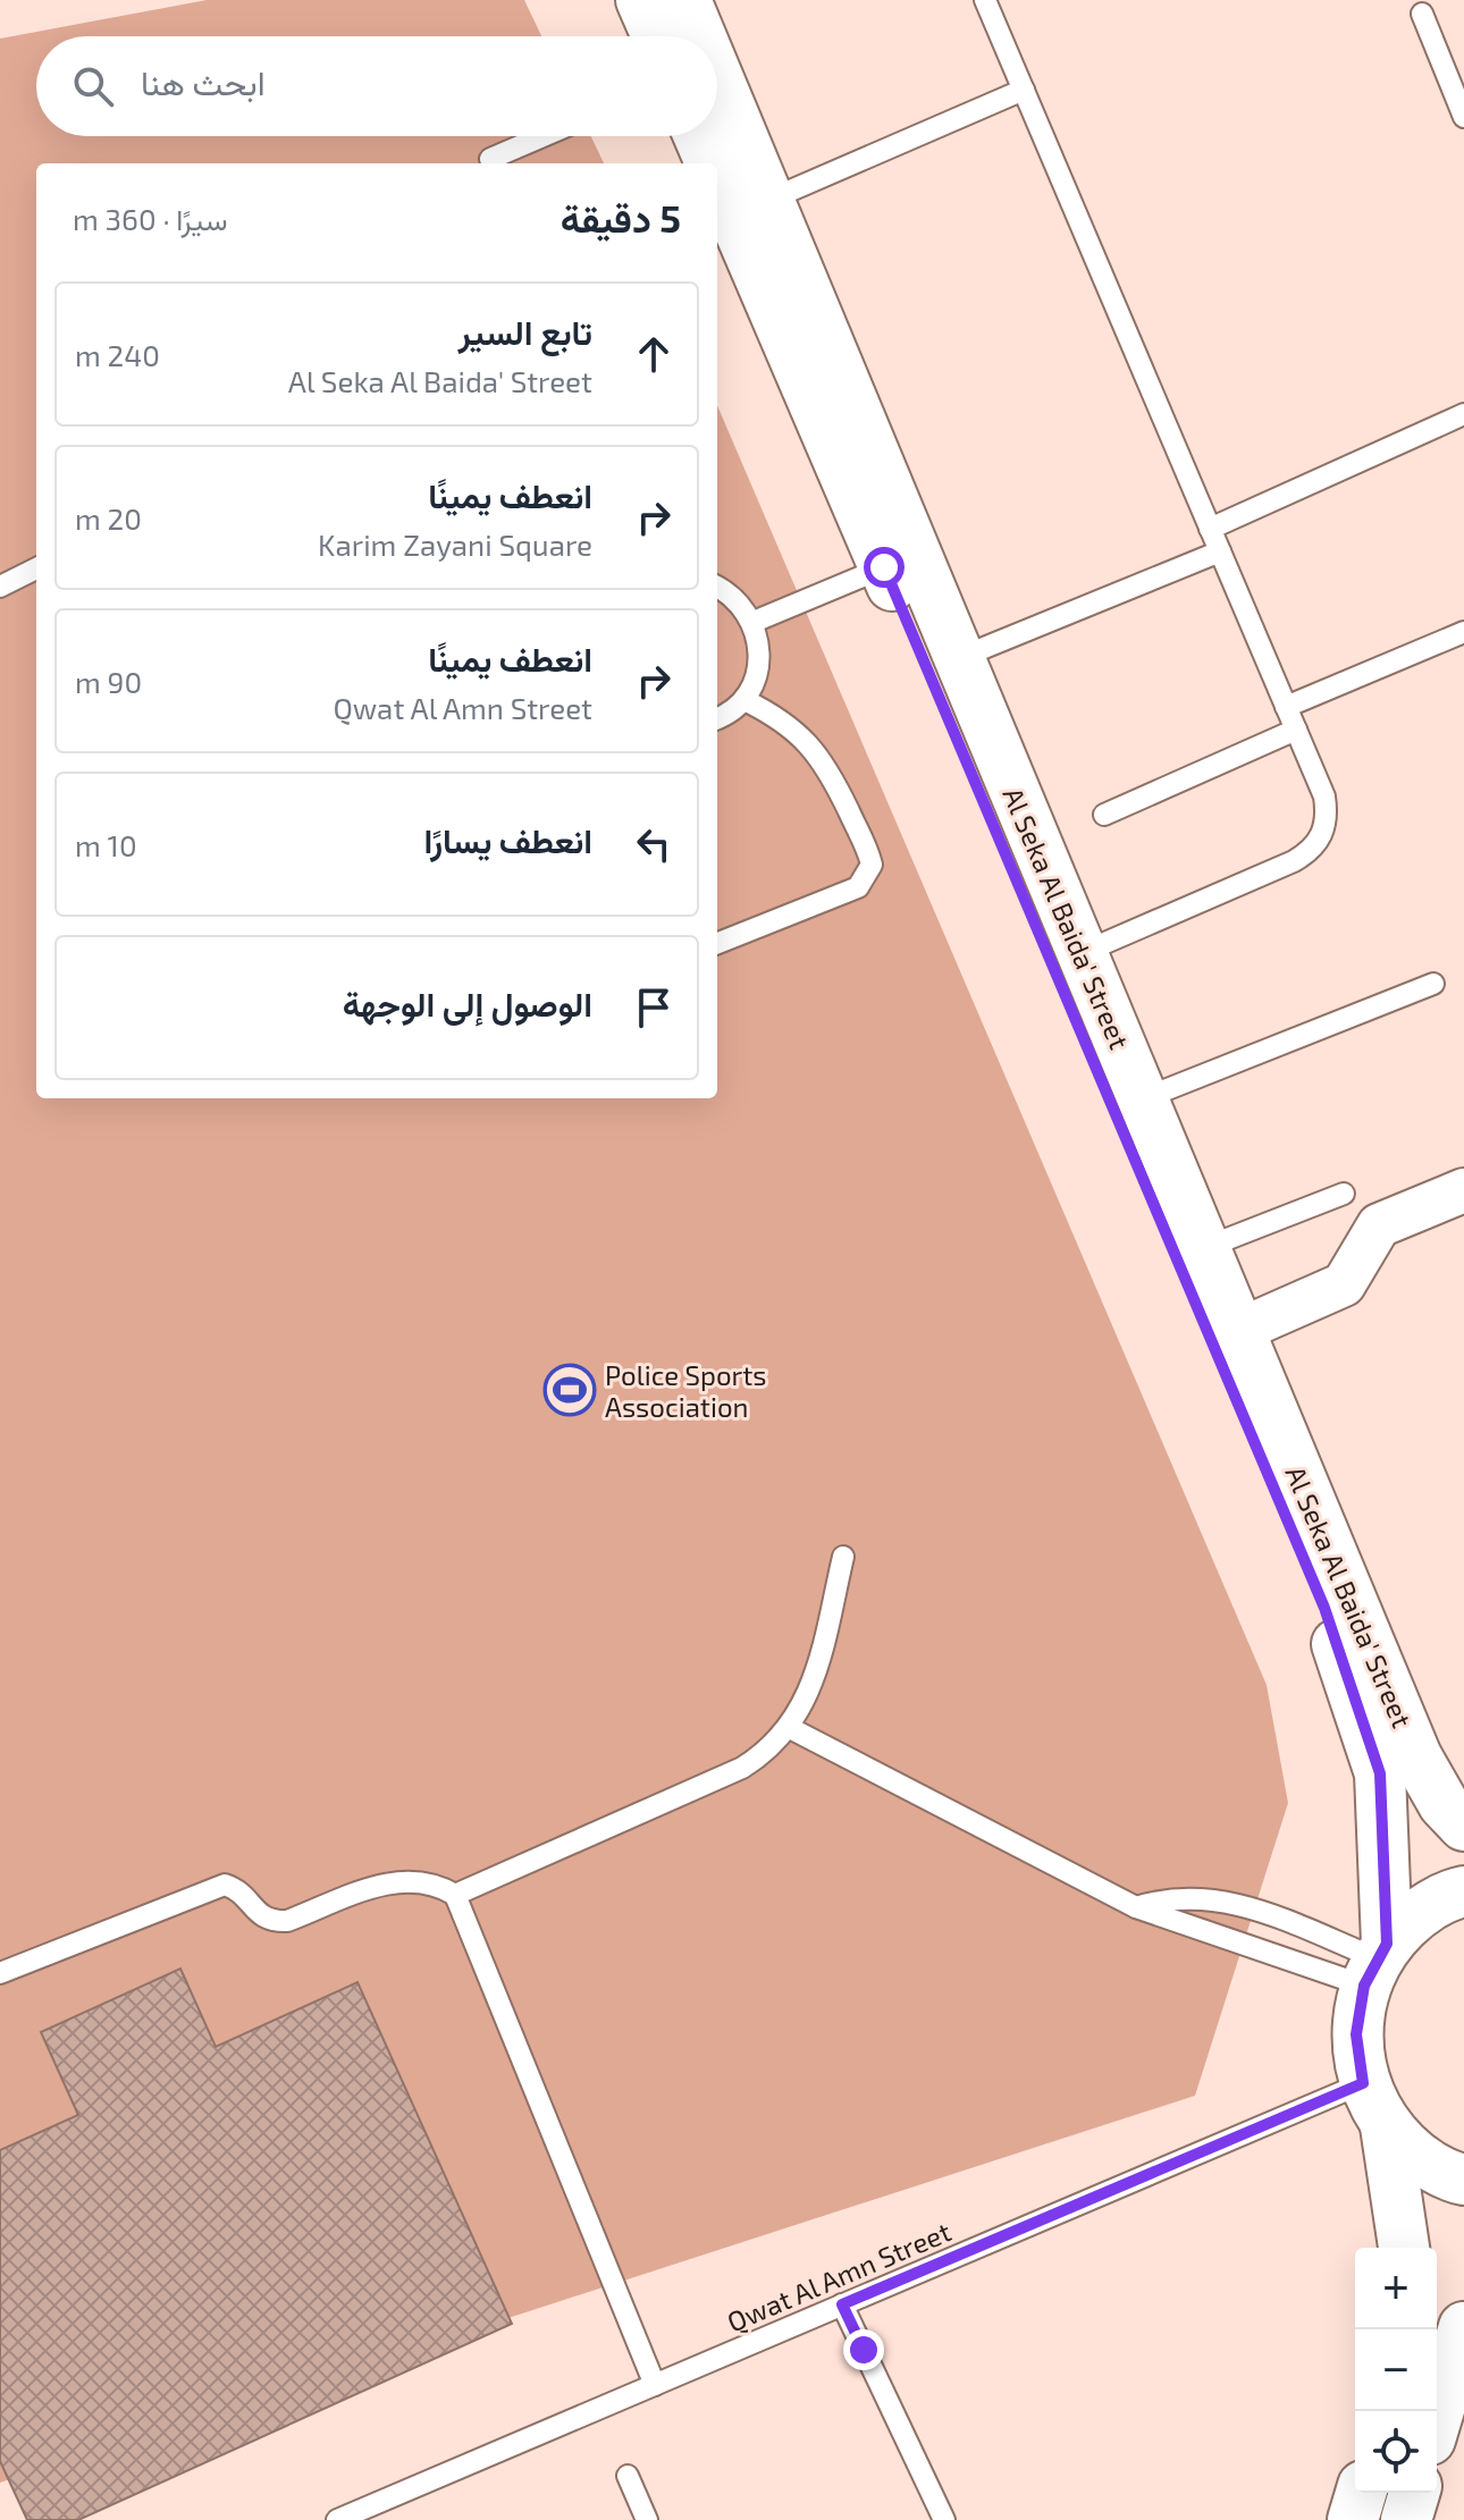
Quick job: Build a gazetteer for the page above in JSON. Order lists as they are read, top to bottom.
{
  "streets": {
    "street": ["Al Seka Al Baida' Street"],
    "lane": ["Qwat Al Amn Street"]
  },
  "crossings": [
    ["Al Seka Al Baida' Street", "Qwat Al Amn Street"]
  ],
  "places": {
    "sports": ["Police Sports Association"]
  },
  "page": {
    "search": "ابحث هنا",
    "heading": ["5 دقيقة", "سيرًا · 360 m"],
    "list": [
      ["تابع السير", "Al Seka Al Baida' Street", "240 m"],
      ["انعطف يمينًا", "Karim Zayani Square", "20 m"],
      ["انعطف يمينًا", "Qwat Al Amn Street", "90 m"],
      ["انعطف يسارًا", "10 m"],
      "الوصول إلى الوجهة"
    ],
    "map_buttons": ["+", "−"]
  }
}
